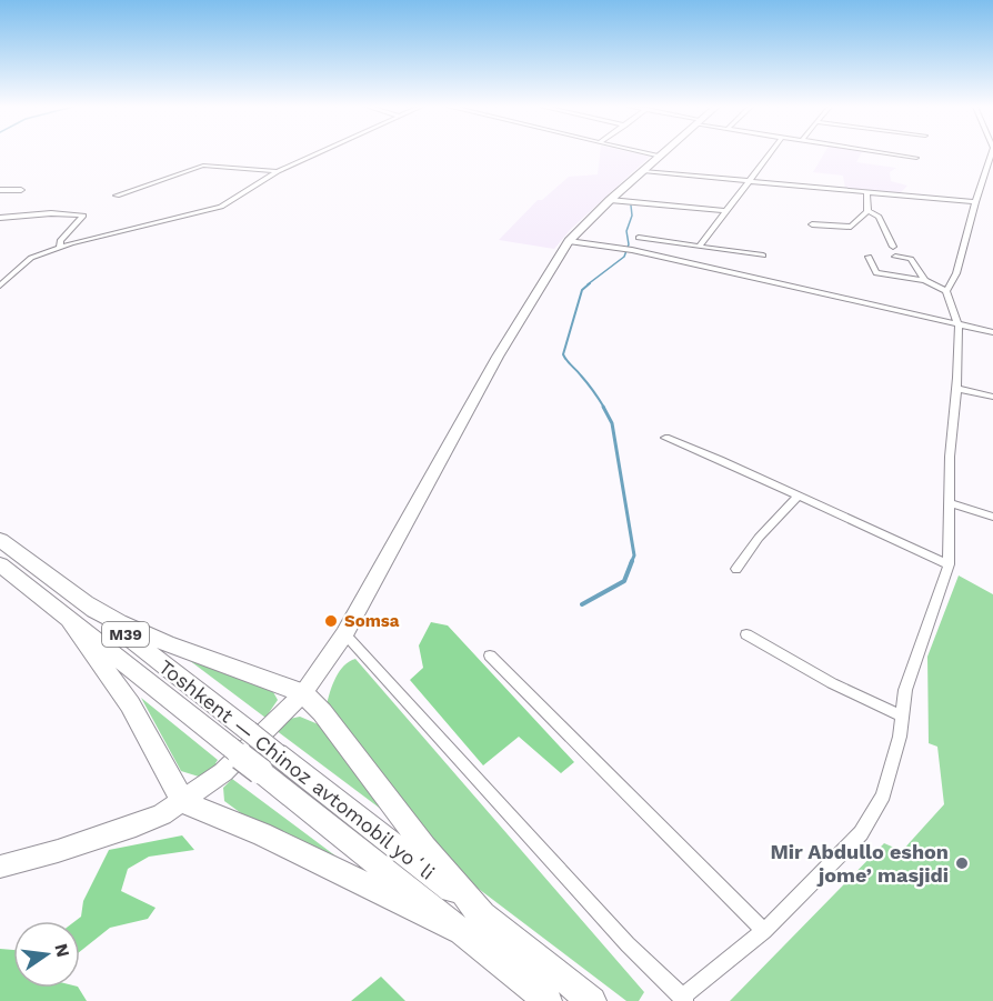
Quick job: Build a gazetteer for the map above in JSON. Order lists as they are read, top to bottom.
{
  "streets": {
    "highway": ["M39", "Toshkent — Chinoz avtomobil yoʻli"]
  },
  "places": ["Somsa", "Mir Abdullo eshon jome’ masjidi"],
  "north": "right"
}
